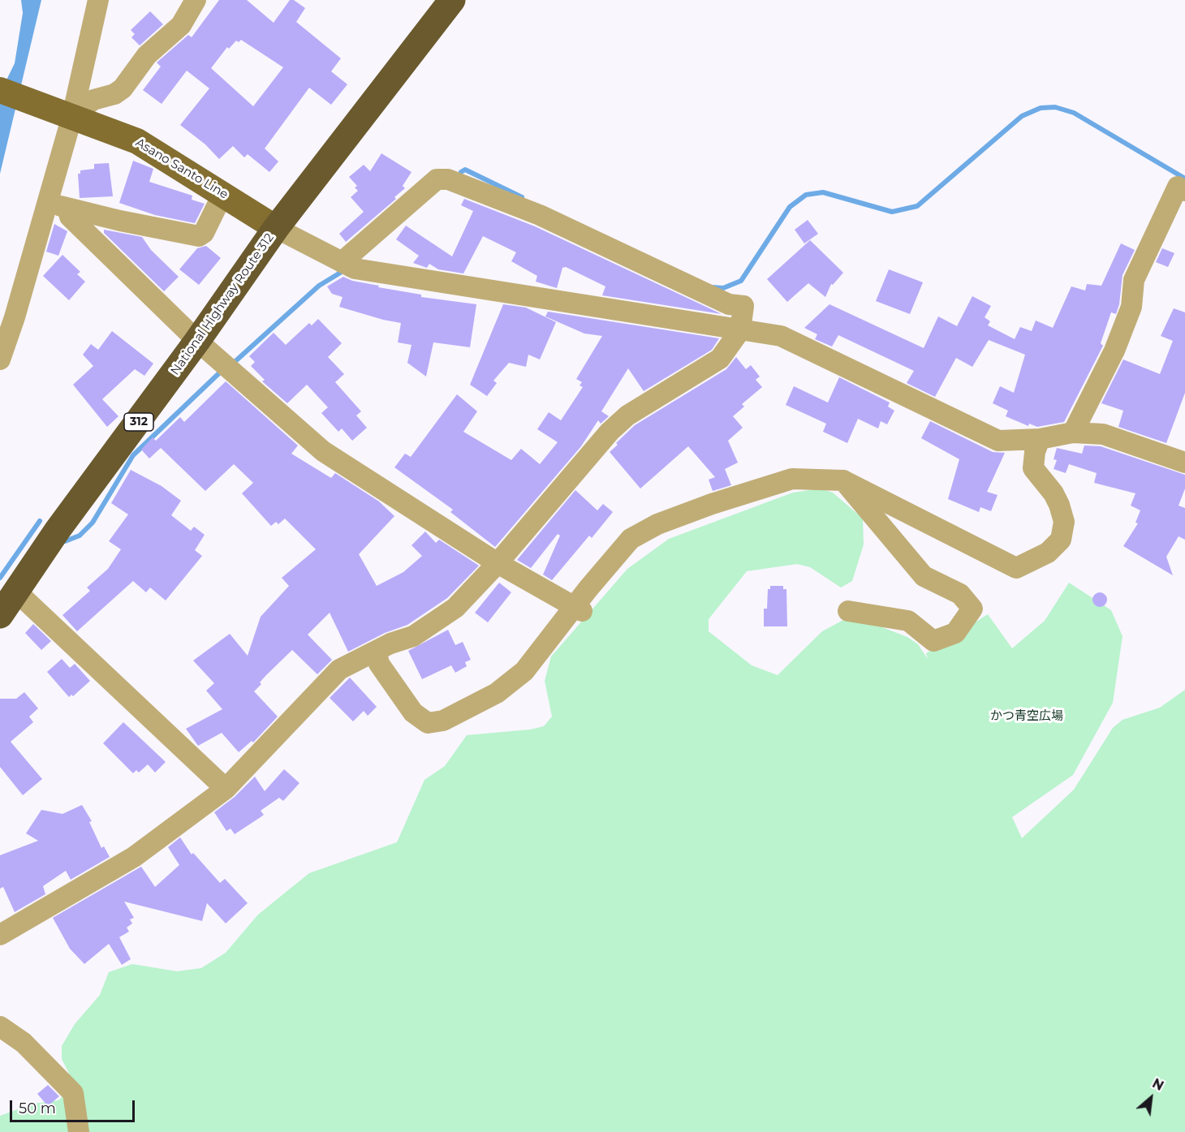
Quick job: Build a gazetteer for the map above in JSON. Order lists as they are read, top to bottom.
{
  "streets": {
    "highway": ["National Highway Route 312", "312"],
    "main road": ["Asano Santo Line"]
  },
  "crossings": [
    ["Asano Santo Line", "National Highway Route 312"]
  ],
  "parks": ["かつ青空広場"],
  "scale_bar": "50 m",
  "north": "top right"
}
